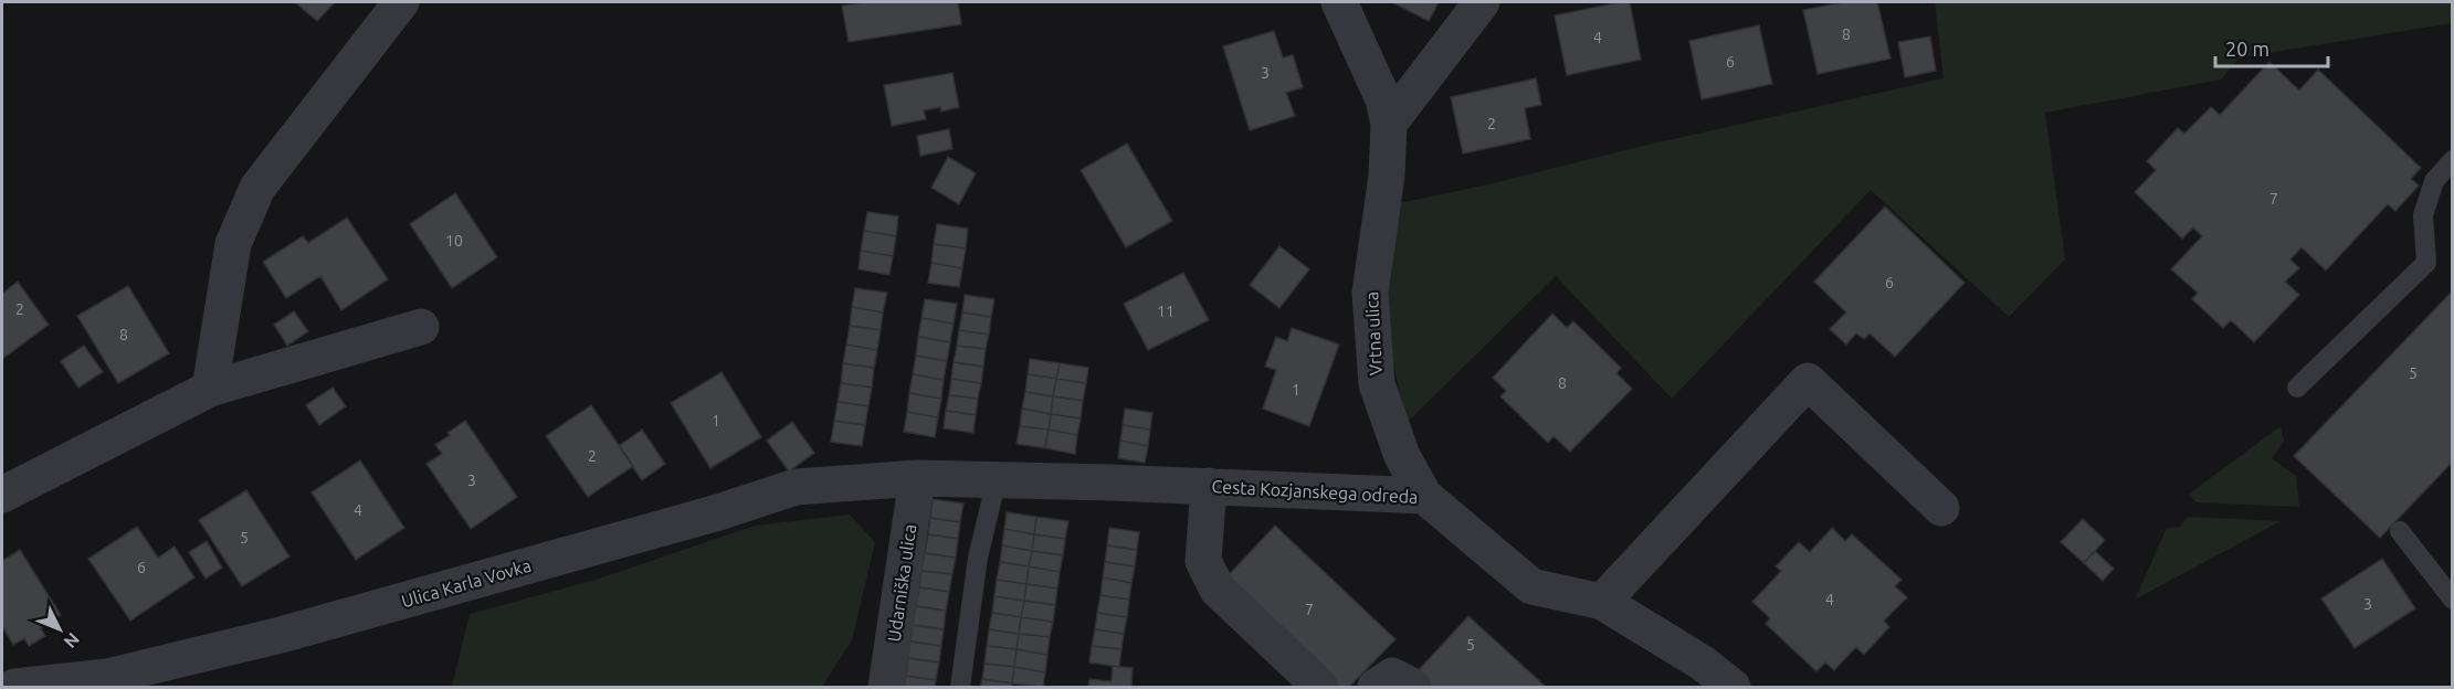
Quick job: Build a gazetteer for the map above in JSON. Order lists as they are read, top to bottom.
{
  "streets": {
    "street": [
      "Vrtna ulica",
      "Cesta Kozjanskega odreda",
      "Ulica Karla Vovka",
      "Udarniška ulica"
    ]
  },
  "crossings": [
    ["Vrtna ulica", "Cesta Kozjanskega odreda"],
    ["Cesta Kozjanskega odreda", "Ulica Karla Vovka"],
    ["Cesta Kozjanskega odreda", "Udarniška ulica"],
    ["Ulica Karla Vovka", "Udarniška ulica"]
  ],
  "house_numbers": [
    "8",
    "4",
    "6",
    "3",
    "2",
    "7",
    "10",
    "6",
    "2",
    "11",
    "8",
    "5",
    "8",
    "1",
    "1",
    "2",
    "3",
    "4",
    "5",
    "6",
    "4",
    "3",
    "7",
    "5"
  ],
  "scale_bar": "20 m",
  "north": "bottom right"
}
